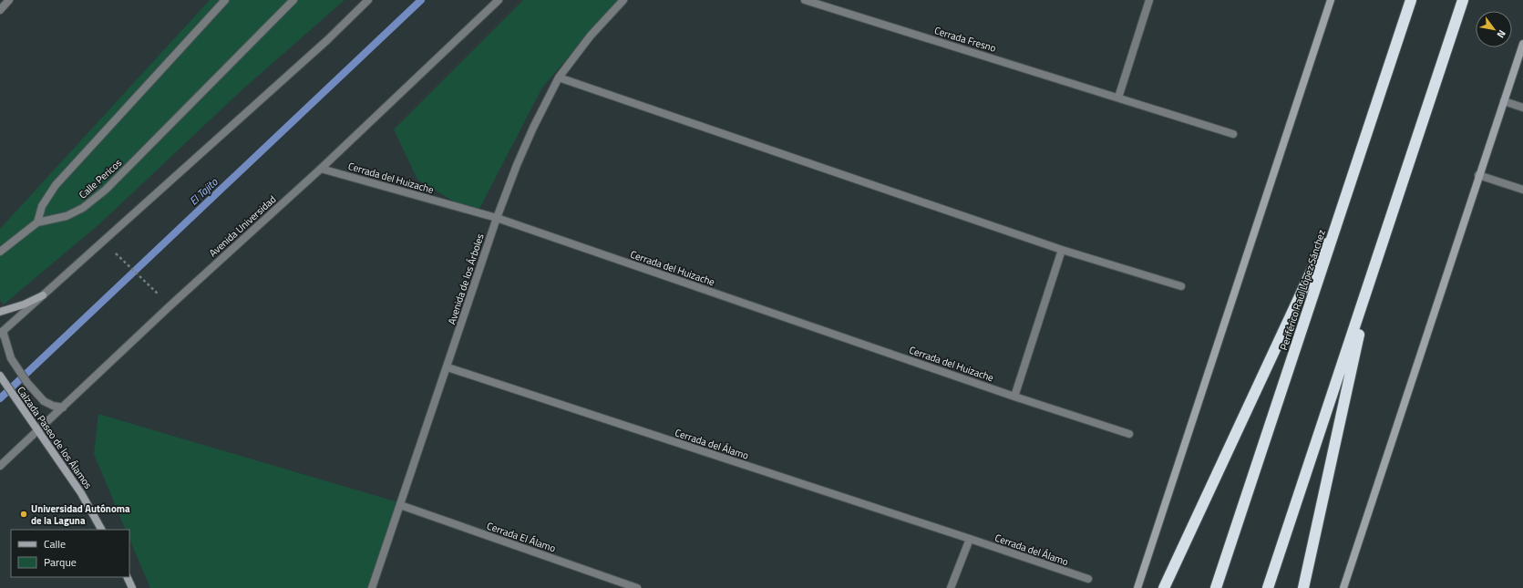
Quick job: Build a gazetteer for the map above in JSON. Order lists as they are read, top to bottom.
{
  "streets": {
    "highway": ["Periférico Raúl López Sánchez"],
    "main road": ["Calzada Paseo de los Álamos"],
    "street": [
      "Cerrada Fresno",
      "Cerrada del Huizache",
      "Calle Pericos",
      "Avenida Universidad",
      "Avenida de los Árboles",
      "Cerrada del Álamo",
      "Cerrada El Álamo"
    ]
  },
  "crossings": [
    ["Cerrada del Huizache", "Avenida Universidad"],
    ["Cerrada del Huizache", "Avenida de los Árboles"],
    ["Avenida Universidad", "Calzada Paseo de los Álamos"],
    ["Avenida de los Árboles", "Cerrada del Álamo"],
    ["Avenida de los Árboles", "Cerrada El Álamo"]
  ],
  "water": ["El Tajito"],
  "places": ["Universidad Autónoma de la Laguna"],
  "legend": ["Calle", "Parque"],
  "north": "bottom right"
}
